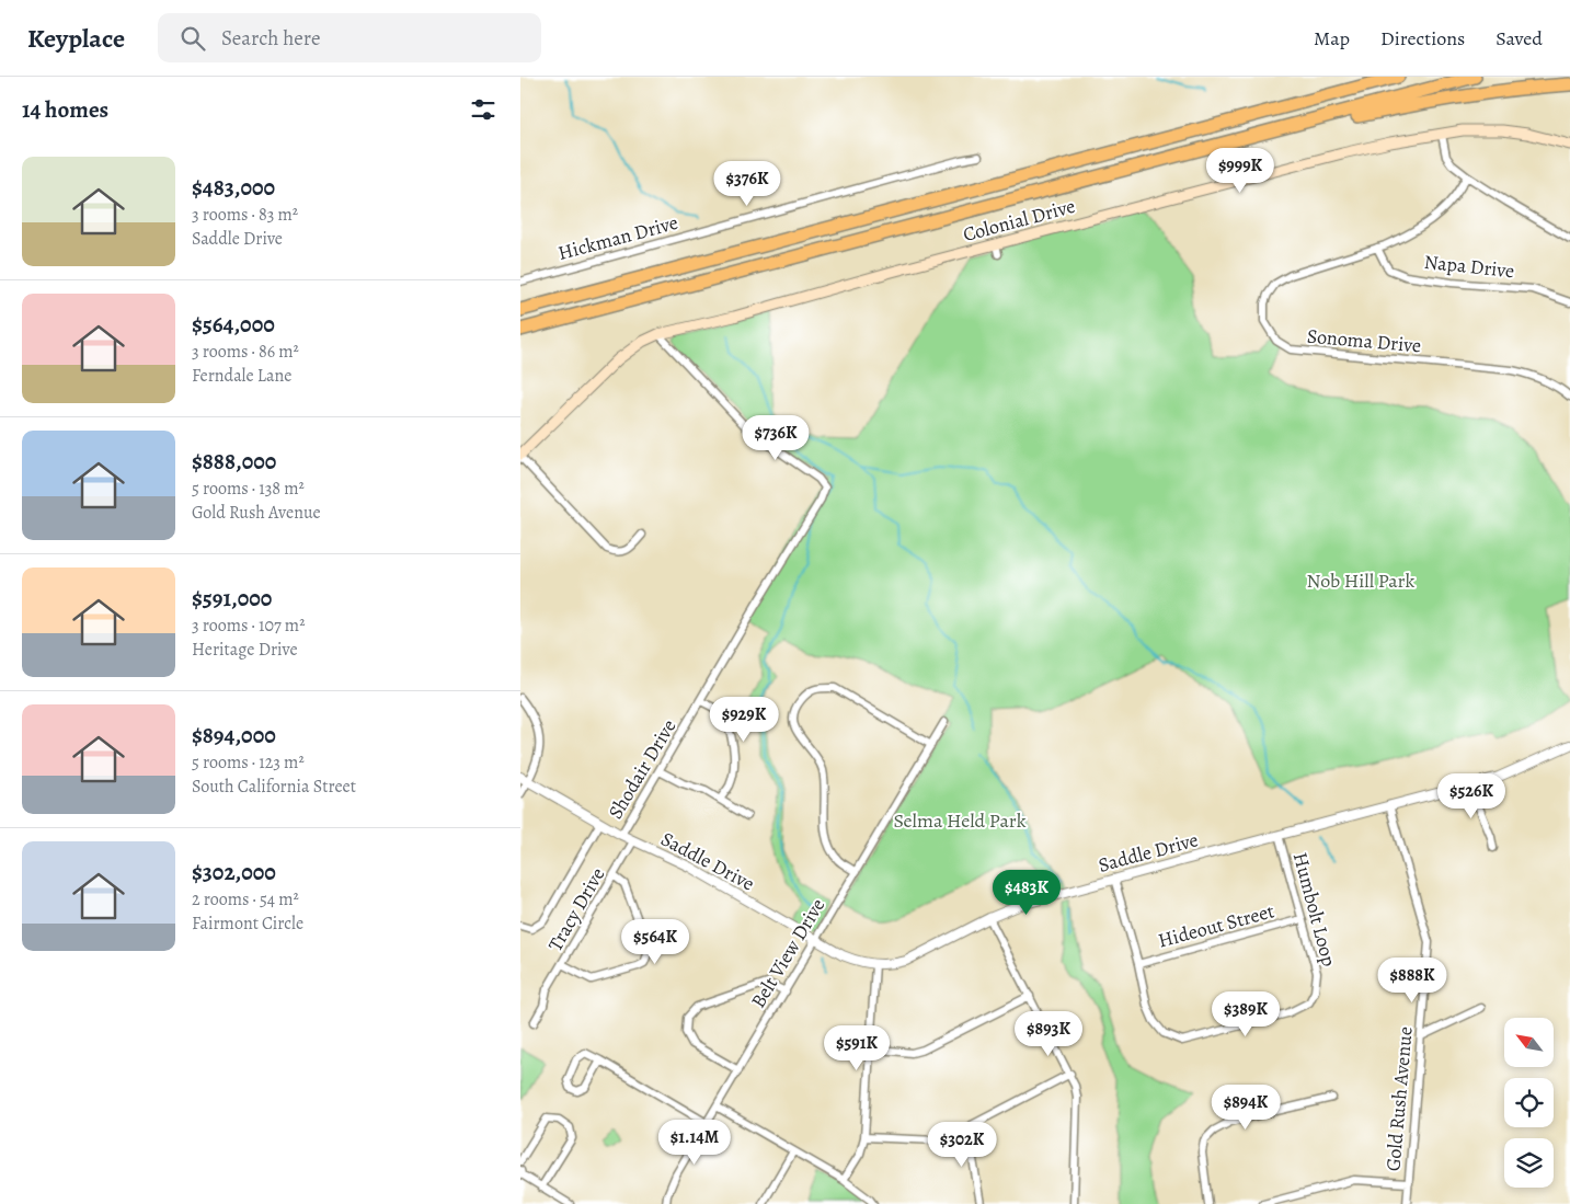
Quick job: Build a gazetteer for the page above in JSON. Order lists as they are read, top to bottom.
{
  "streets": {
    "main road": ["Colonial Drive"],
    "street": [
      "Hickman Drive",
      "Napa Drive",
      "Sonoma Drive",
      "Shodair Drive",
      "Saddle Drive",
      "Tracy Drive",
      "Humbolt Loop",
      "Hideout Street",
      "Belt View Drive",
      "Gold Rush Avenue"
    ]
  },
  "crossings": [
    ["Colonial Drive", "Shodair Drive"],
    ["Napa Drive", "Sonoma Drive"],
    ["Shodair Drive", "Saddle Drive"],
    ["Saddle Drive", "Tracy Drive"],
    ["Saddle Drive", "Humbolt Loop"],
    ["Saddle Drive", "Belt View Drive"],
    ["Saddle Drive", "Gold Rush Avenue"],
    ["Humbolt Loop", "Hideout Street"]
  ],
  "parks": ["Nob Hill Park", "Selma Held Park"],
  "north": "top left",
  "page": {
    "header": "Keyplace",
    "search": "Search here",
    "nav": ["Map", "Directions", "Saved"],
    "heading": "14 homes",
    "list": [
      {
        "name": "$483,000",
        "note": "3 rooms · 83 m² · Saddle Drive"
      },
      {
        "name": "$564,000",
        "note": "3 rooms · 86 m² · Ferndale Lane"
      },
      {
        "name": "$888,000",
        "note": "5 rooms · 138 m² · Gold Rush Avenue"
      },
      {
        "name": "$591,000",
        "note": "3 rooms · 107 m² · Heritage Drive"
      },
      {
        "name": "$894,000",
        "note": "5 rooms · 123 m² · South California Street"
      },
      {
        "name": "$302,000",
        "note": "2 rooms · 54 m² · Fairmont Circle"
      }
    ],
    "price": [
      "$999K",
      "$376K",
      "$736K",
      "$929K",
      "$526K",
      "$483K",
      "$564K",
      "$888K",
      "$389K",
      "$893K",
      "$591K",
      "$894K",
      "$1.14M",
      "$302K"
    ]
  }
}
